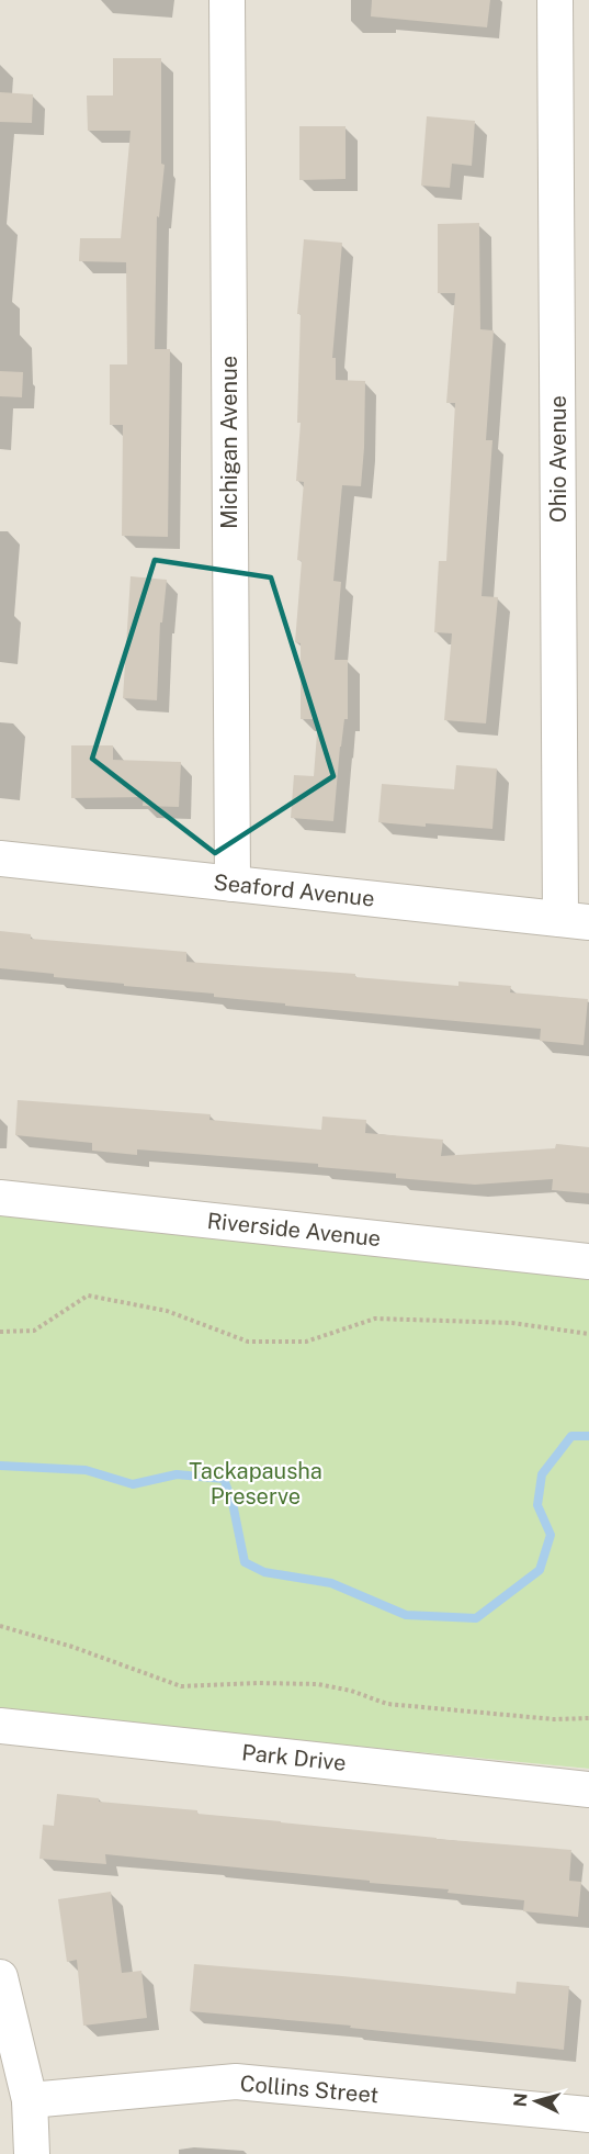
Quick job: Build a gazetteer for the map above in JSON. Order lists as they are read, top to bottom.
{
  "streets": {
    "street": [
      "Michigan Avenue",
      "Ohio Avenue",
      "Seaford Avenue",
      "Riverside Avenue",
      "Park Drive",
      "Collins Street"
    ]
  },
  "crossings": [
    ["Michigan Avenue", "Seaford Avenue"],
    ["Ohio Avenue", "Seaford Avenue"]
  ],
  "parks": ["Tackapausha Preserve"],
  "north": "left"
}
